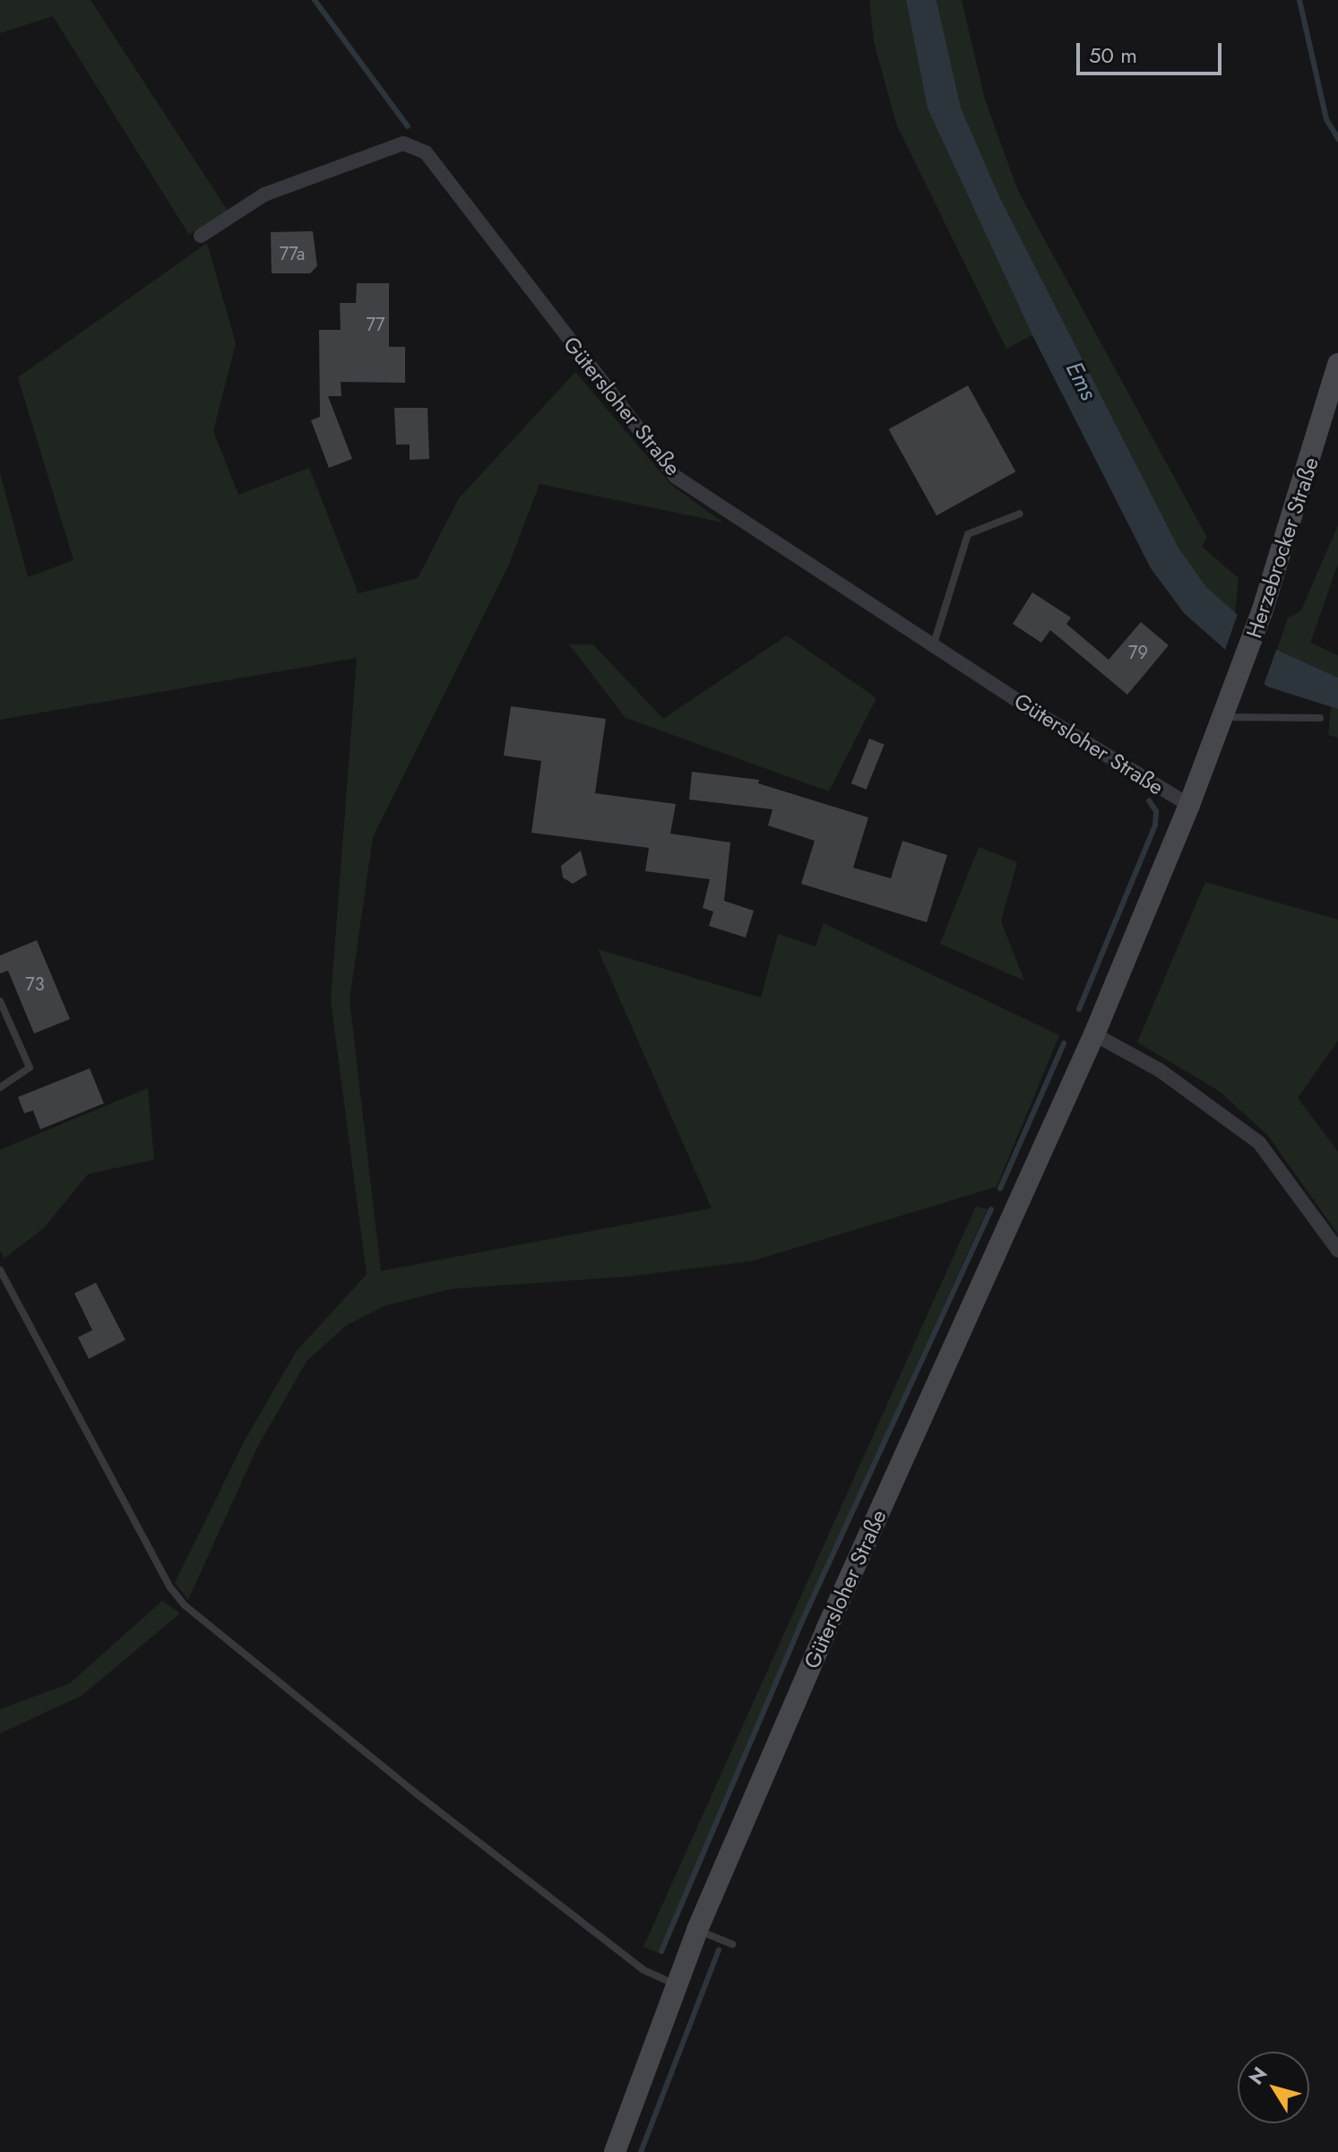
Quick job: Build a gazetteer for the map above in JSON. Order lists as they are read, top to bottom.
{
  "streets": {
    "main road": ["Gütersloher Straße", "Herzebrocker Straße"]
  },
  "crossings": [
    ["Gütersloher Straße", "Herzebrocker Straße"]
  ],
  "water": ["Ems"],
  "house_numbers": [
    "77a",
    "77",
    "79",
    "73"
  ],
  "scale_bar": "50 m",
  "north": "top left"
}
